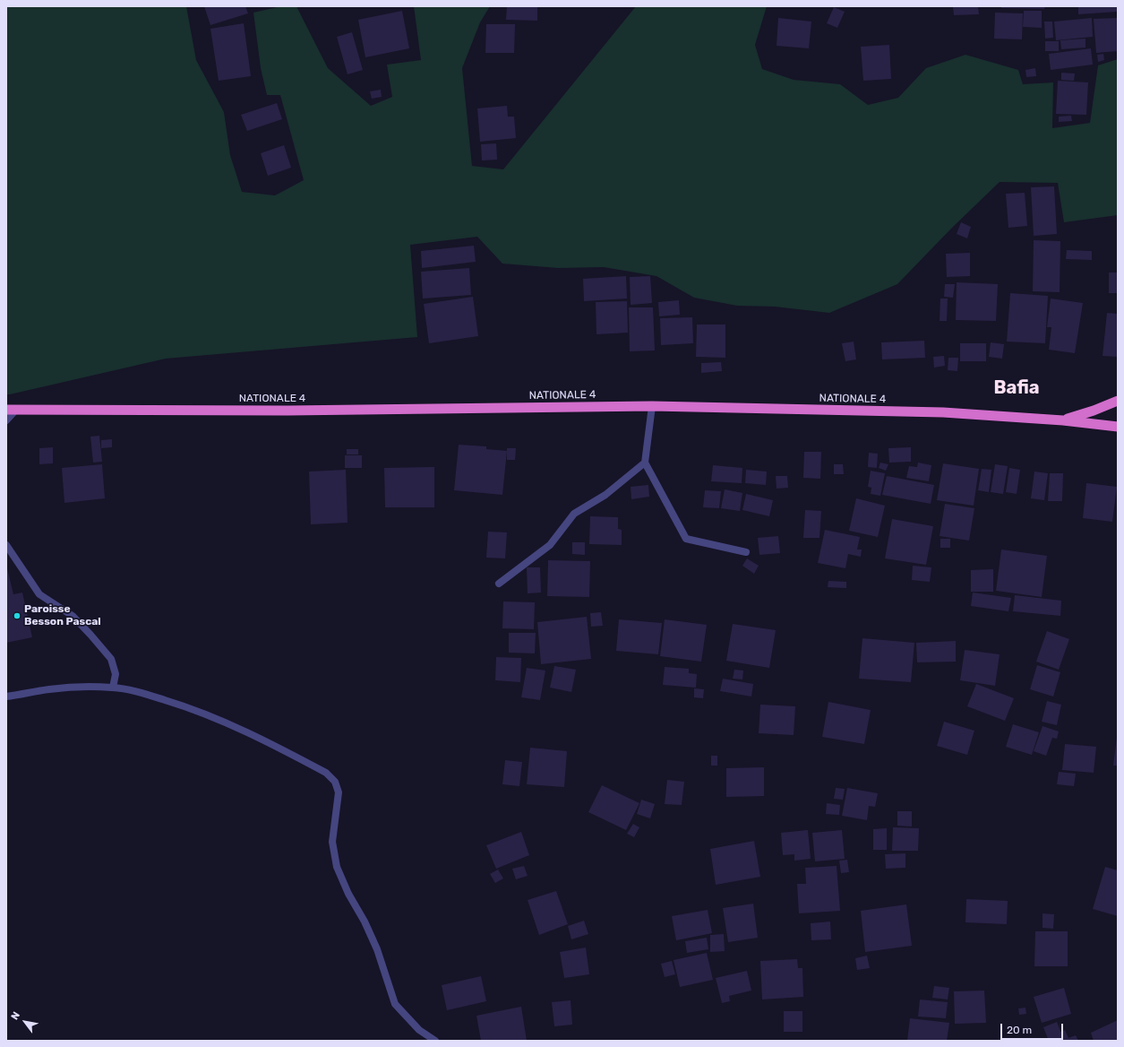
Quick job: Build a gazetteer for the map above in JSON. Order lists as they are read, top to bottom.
{
  "streets": {
    "highway": ["NATIONALE 4"]
  },
  "districts": ["Bafia"],
  "places": ["Paroisse Besson Pascal"],
  "scale_bar": "20 m",
  "north": "top left"
}
